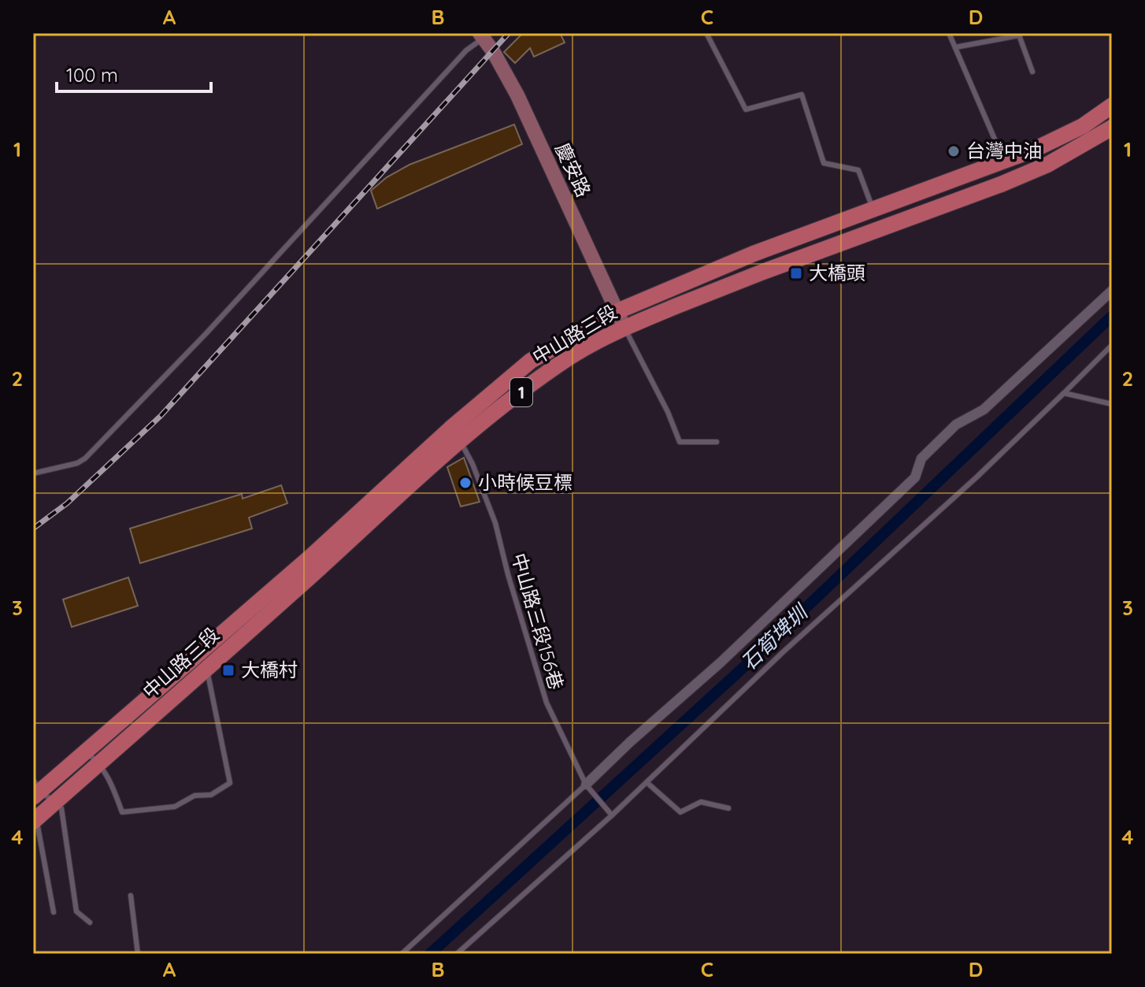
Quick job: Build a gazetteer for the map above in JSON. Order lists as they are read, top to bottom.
{
  "streets": {
    "main road": ["中山路三段", "1"],
    "street": ["慶安路"],
    "lane": ["中山路三段156巷"]
  },
  "crossings": [
    ["慶安路", "中山路三段"],
    ["中山路三段", "中山路三段156巷"]
  ],
  "water": ["石筍埤圳"],
  "places": {
    "other": ["台灣中油", "小時候豆標"],
    "transit": ["大橋頭", "大橋村"]
  },
  "scale_bar": "100 m",
  "grid": {
    "columns": [
      "A",
      "B",
      "C",
      "D"
    ],
    "rows": [
      "1",
      "2",
      "3",
      "4"
    ]
  }
}
